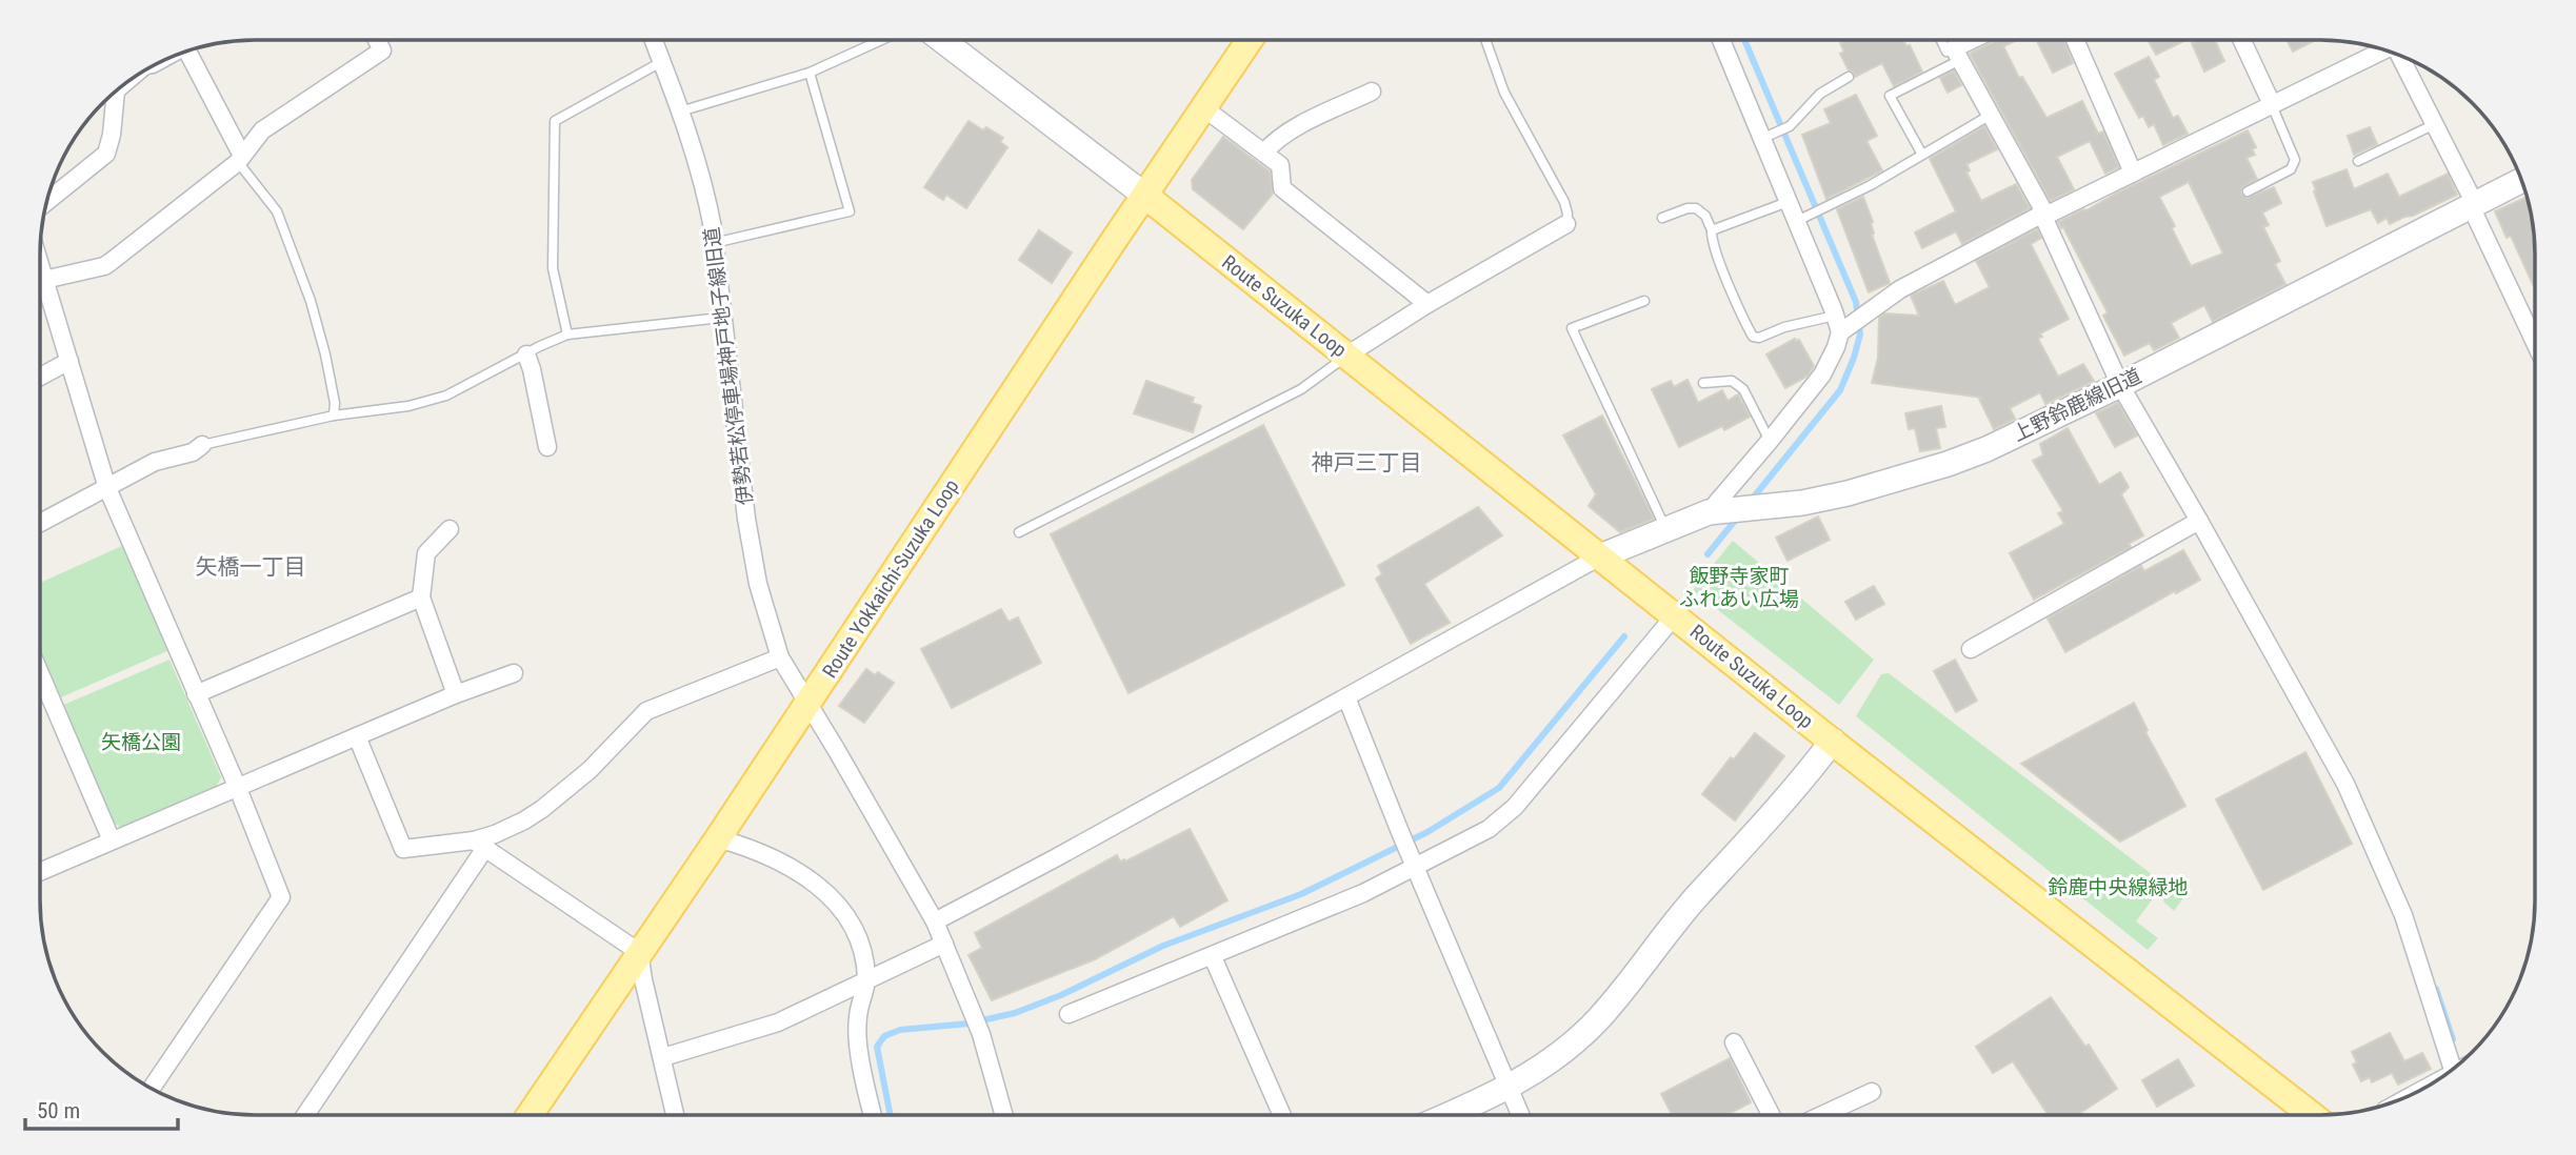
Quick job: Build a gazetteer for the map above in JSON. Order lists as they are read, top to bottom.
{
  "streets": {
    "main road": ["Route Suzuka Loop", "Route Yokkaichi-Suzuka Loop"],
    "street": ["伊勢若松停車場神戸地子線旧道", "上野鈴鹿線旧道"]
  },
  "crossings": [
    ["Route Suzuka Loop", "上野鈴鹿線旧道"],
    ["Route Suzuka Loop", "Route Yokkaichi-Suzuka Loop"],
    ["伊勢若松停車場神戸地子線旧道", "Route Yokkaichi-Suzuka Loop"]
  ],
  "districts": ["神戸三丁目", "矢橋一丁目"],
  "parks": ["飯野寺家町 ふれあい広場", "矢橋公園", "鈴鹿中央線緑地"],
  "scale_bar": "50 m"
}
